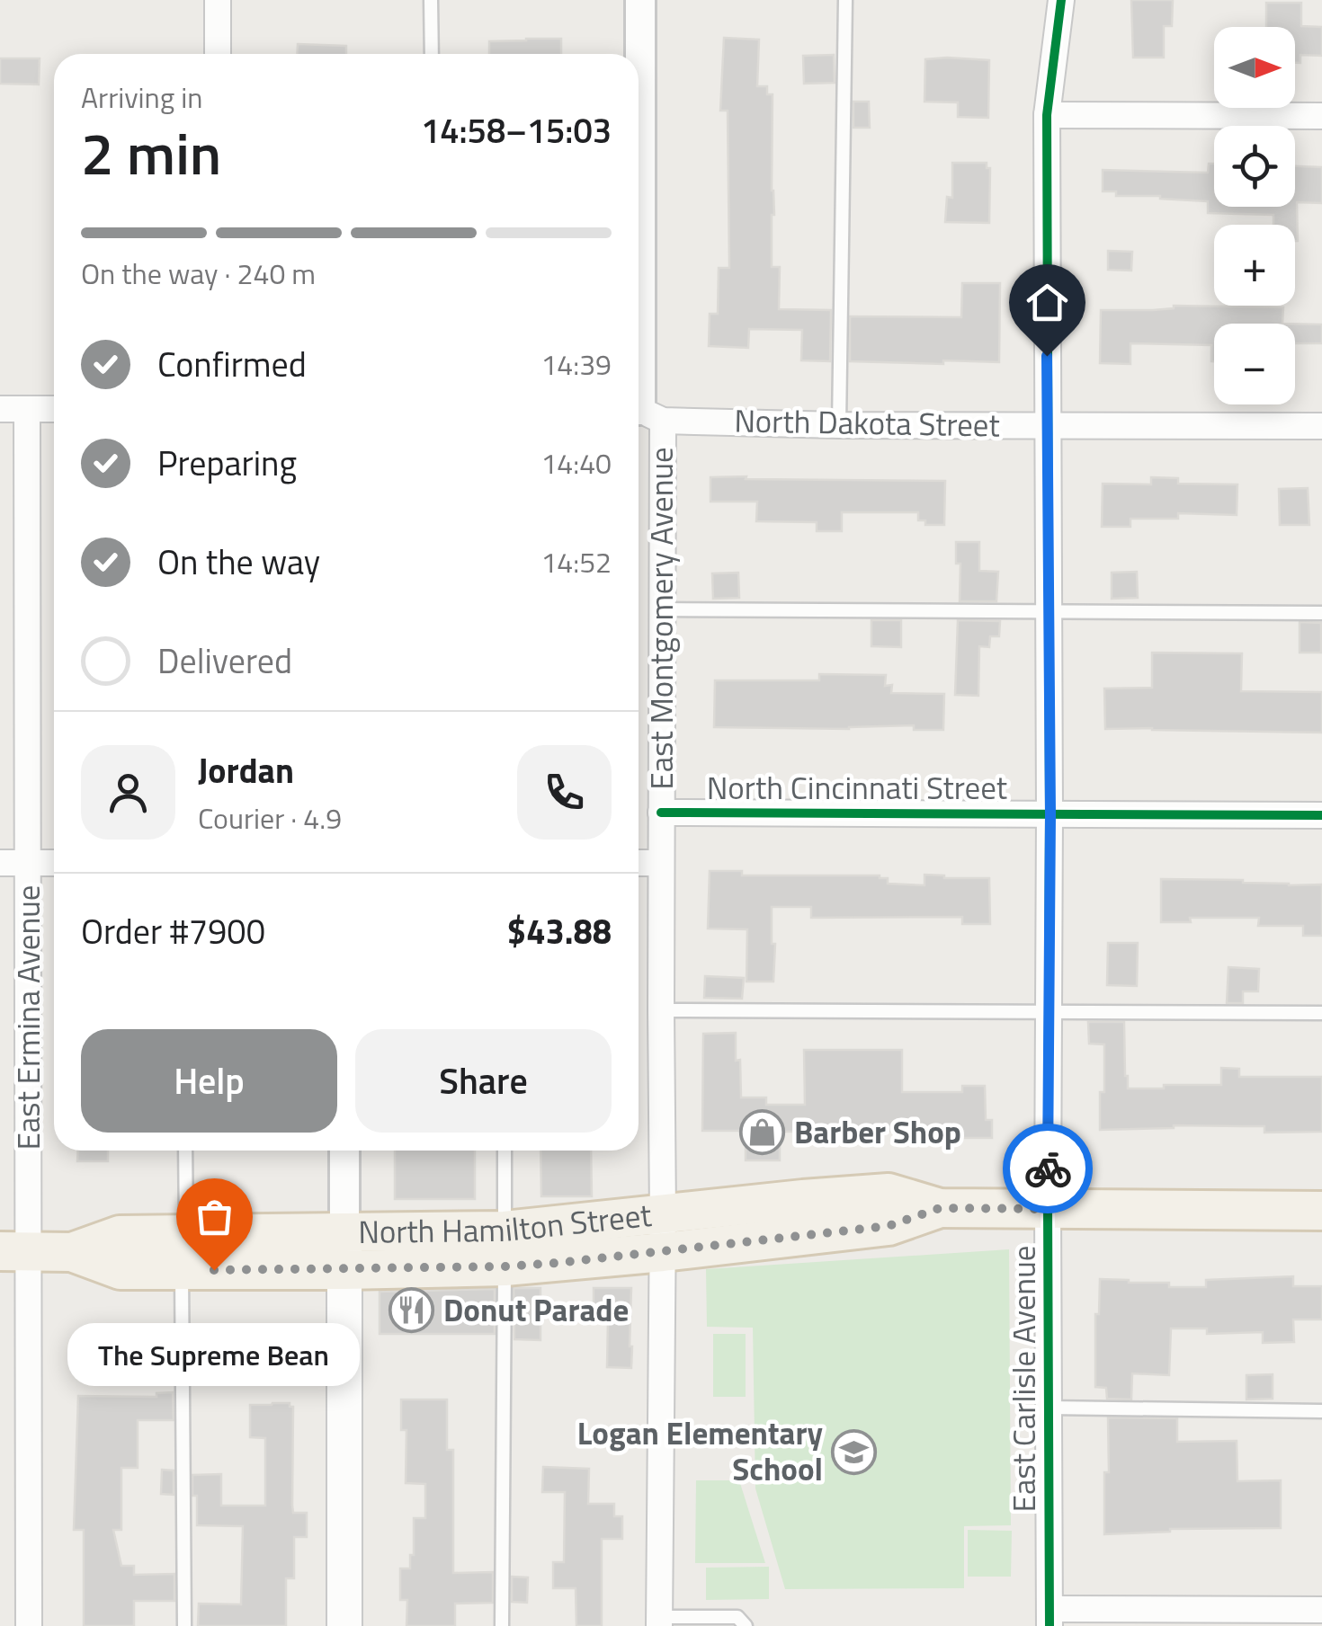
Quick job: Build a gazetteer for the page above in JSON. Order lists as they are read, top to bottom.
{
  "streets": {
    "main road": ["North Hamilton Street"],
    "street": [
      "North Dakota Street",
      "East Montgomery Avenue",
      "North Cincinnati Street",
      "East Ermina Avenue",
      "East Carlisle Avenue"
    ]
  },
  "crossings": [
    ["North Dakota Street", "East Montgomery Avenue"],
    ["North Dakota Street", "East Carlisle Avenue"],
    ["East Montgomery Avenue", "North Cincinnati Street"],
    ["East Montgomery Avenue", "North Hamilton Street"],
    ["North Cincinnati Street", "East Carlisle Avenue"],
    ["East Ermina Avenue", "North Hamilton Street"],
    ["North Hamilton Street", "East Carlisle Avenue"]
  ],
  "places": {
    "shop": ["Barber Shop"],
    "other": ["The Supreme Bean"],
    "restaurant": ["Donut Parade"],
    "school or university": ["Logan Elementary School"]
  },
  "north": "right",
  "page": {
    "map_buttons": ["+", "−"],
    "heading": ["2 min", "Arriving in", "14:58–15:03"],
    "panel": [
      "Jordan",
      "Courier · 4.9",
      "Order #7900",
      "$43.88"
    ],
    "bar": "On the way · 240 m",
    "list": [
      ["Confirmed", "14:39"],
      ["Preparing", "14:40"],
      ["On the way", "14:52"],
      "Delivered"
    ],
    "buttons": ["Help", "Share"],
    "bubble": "The Supreme Bean"
  }
}
